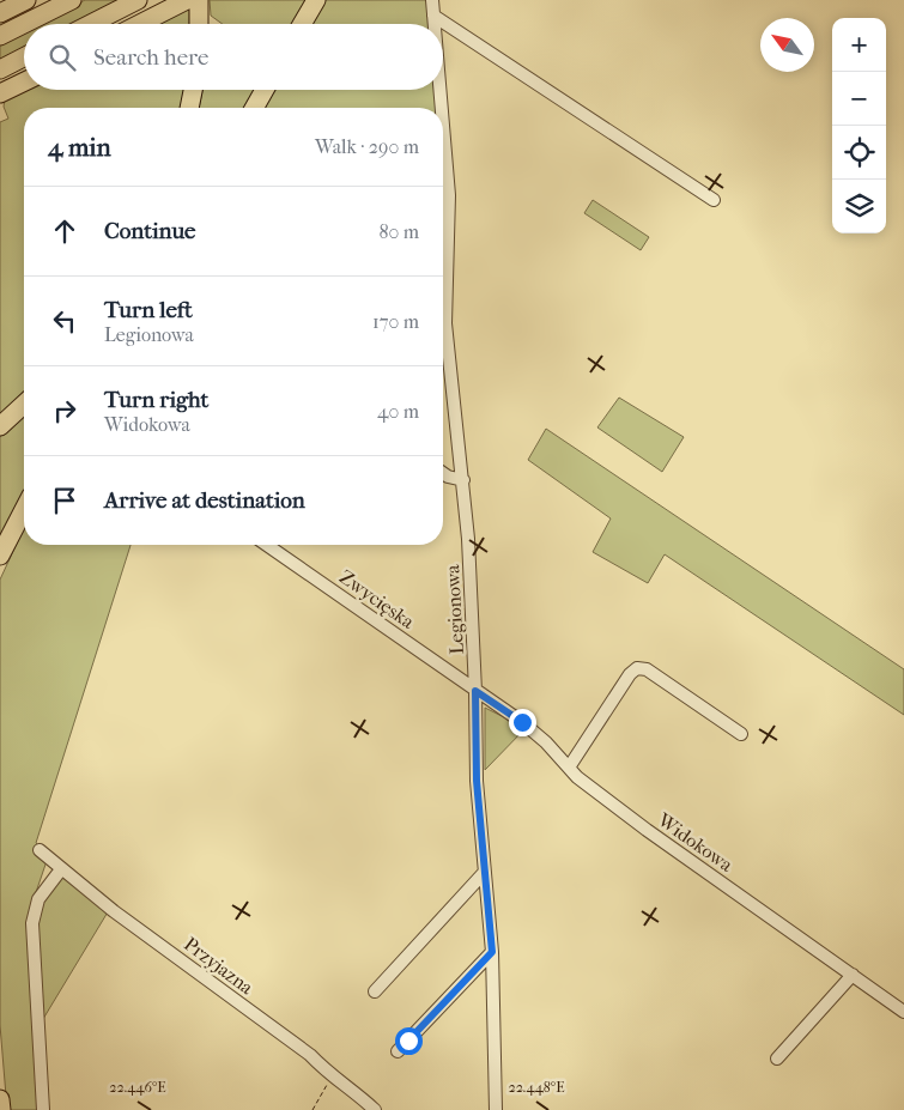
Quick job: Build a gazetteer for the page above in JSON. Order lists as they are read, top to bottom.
{
  "streets": {
    "street": [
      "Zwycięska",
      "Legionowa",
      "Widokowa",
      "Przyjazna"
    ]
  },
  "crossings": [
    ["Zwycięska", "Legionowa"],
    ["Zwycięska", "Widokowa"],
    ["Legionowa", "Widokowa"]
  ],
  "north": "top left",
  "page": {
    "map_buttons": ["+", "−"],
    "search": "Search here",
    "heading": ["4 min", "Walk · 290 m"],
    "list": [
      ["Continue", "80 m"],
      ["Turn left", "Legionowa", "170 m"],
      ["Turn right", "Widokowa", "40 m"],
      "Arrive at destination"
    ]
  },
  "coordinates": ["22.446°E", "22.448°E"]
}
